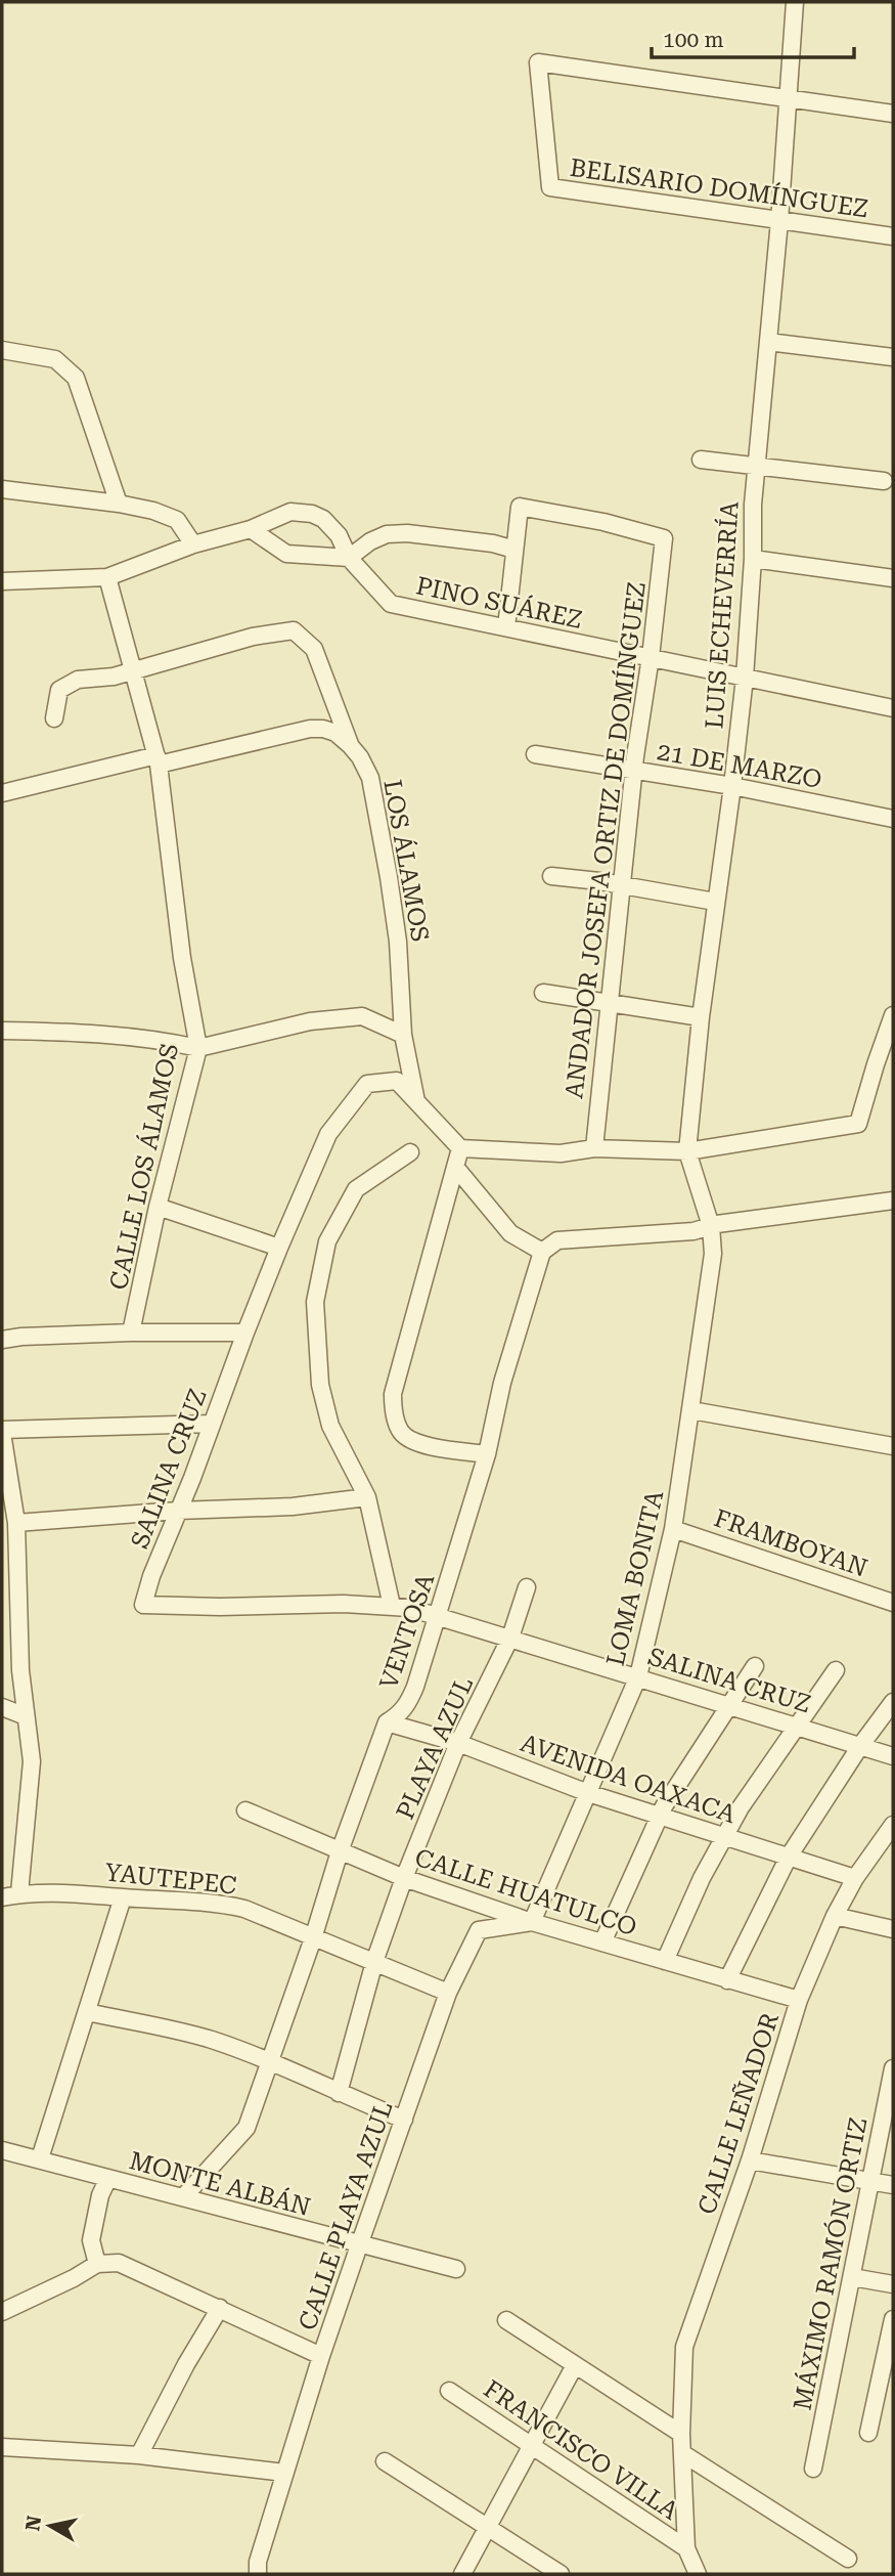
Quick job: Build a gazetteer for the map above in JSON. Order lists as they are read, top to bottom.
{
  "streets": {
    "street": [
      "BELISARIO DOMÍNGUEZ",
      "PINO SUÁREZ",
      "LUIS ECHEVERRÍA",
      "21 DE MARZO",
      "ANDADOR JOSEFA ORTIZ DE DOMÍNGUEZ",
      "LOS ÁLAMOS",
      "CALLE LOS ÁLAMOS",
      "SALINA CRUZ",
      "FRAMBOYAN",
      "LOMA BONITA",
      "VENTOSA",
      "PLAYA AZUL",
      "AVENIDA OAXACA",
      "YAUTEPEC",
      "CALLE HUATULCO",
      "CALLE LEÑADOR",
      "MONTE ALBÁN",
      "CALLE PLAYA AZUL",
      "MÁXIMO RAMÓN ORTIZ",
      "FRANCISCO VILLA"
    ]
  },
  "crossings": [
    ["BELISARIO DOMÍNGUEZ", "LUIS ECHEVERRÍA"],
    ["PINO SUÁREZ", "LUIS ECHEVERRÍA"],
    ["PINO SUÁREZ", "ANDADOR JOSEFA ORTIZ DE DOMÍNGUEZ"],
    ["LUIS ECHEVERRÍA", "21 DE MARZO"],
    ["LUIS ECHEVERRÍA", "LOMA BONITA"],
    ["21 DE MARZO", "ANDADOR JOSEFA ORTIZ DE DOMÍNGUEZ"],
    ["LOS ÁLAMOS", "CALLE LOS ÁLAMOS"],
    ["LOS ÁLAMOS", "SALINA CRUZ"],
    ["SALINA CRUZ", "LOMA BONITA"],
    ["SALINA CRUZ", "VENTOSA"],
    ["SALINA CRUZ", "PLAYA AZUL"],
    ["FRAMBOYAN", "LOMA BONITA"],
    ["LOMA BONITA", "AVENIDA OAXACA"],
    ["LOMA BONITA", "CALLE HUATULCO"],
    ["LOMA BONITA", "CALLE PLAYA AZUL"],
    ["VENTOSA", "AVENIDA OAXACA"],
    ["VENTOSA", "YAUTEPEC"],
    ["VENTOSA", "CALLE HUATULCO"],
    ["VENTOSA", "MONTE ALBÁN"],
    ["PLAYA AZUL", "AVENIDA OAXACA"],
    ["PLAYA AZUL", "YAUTEPEC"],
    ["PLAYA AZUL", "CALLE HUATULCO"],
    ["AVENIDA OAXACA", "CALLE LEÑADOR"],
    ["YAUTEPEC", "CALLE PLAYA AZUL"],
    ["CALLE HUATULCO", "CALLE LEÑADOR"],
    ["CALLE HUATULCO", "CALLE PLAYA AZUL"],
    ["CALLE LEÑADOR", "FRANCISCO VILLA"],
    ["MONTE ALBÁN", "CALLE PLAYA AZUL"]
  ],
  "scale_bar": "100 m",
  "north": "left"
}
